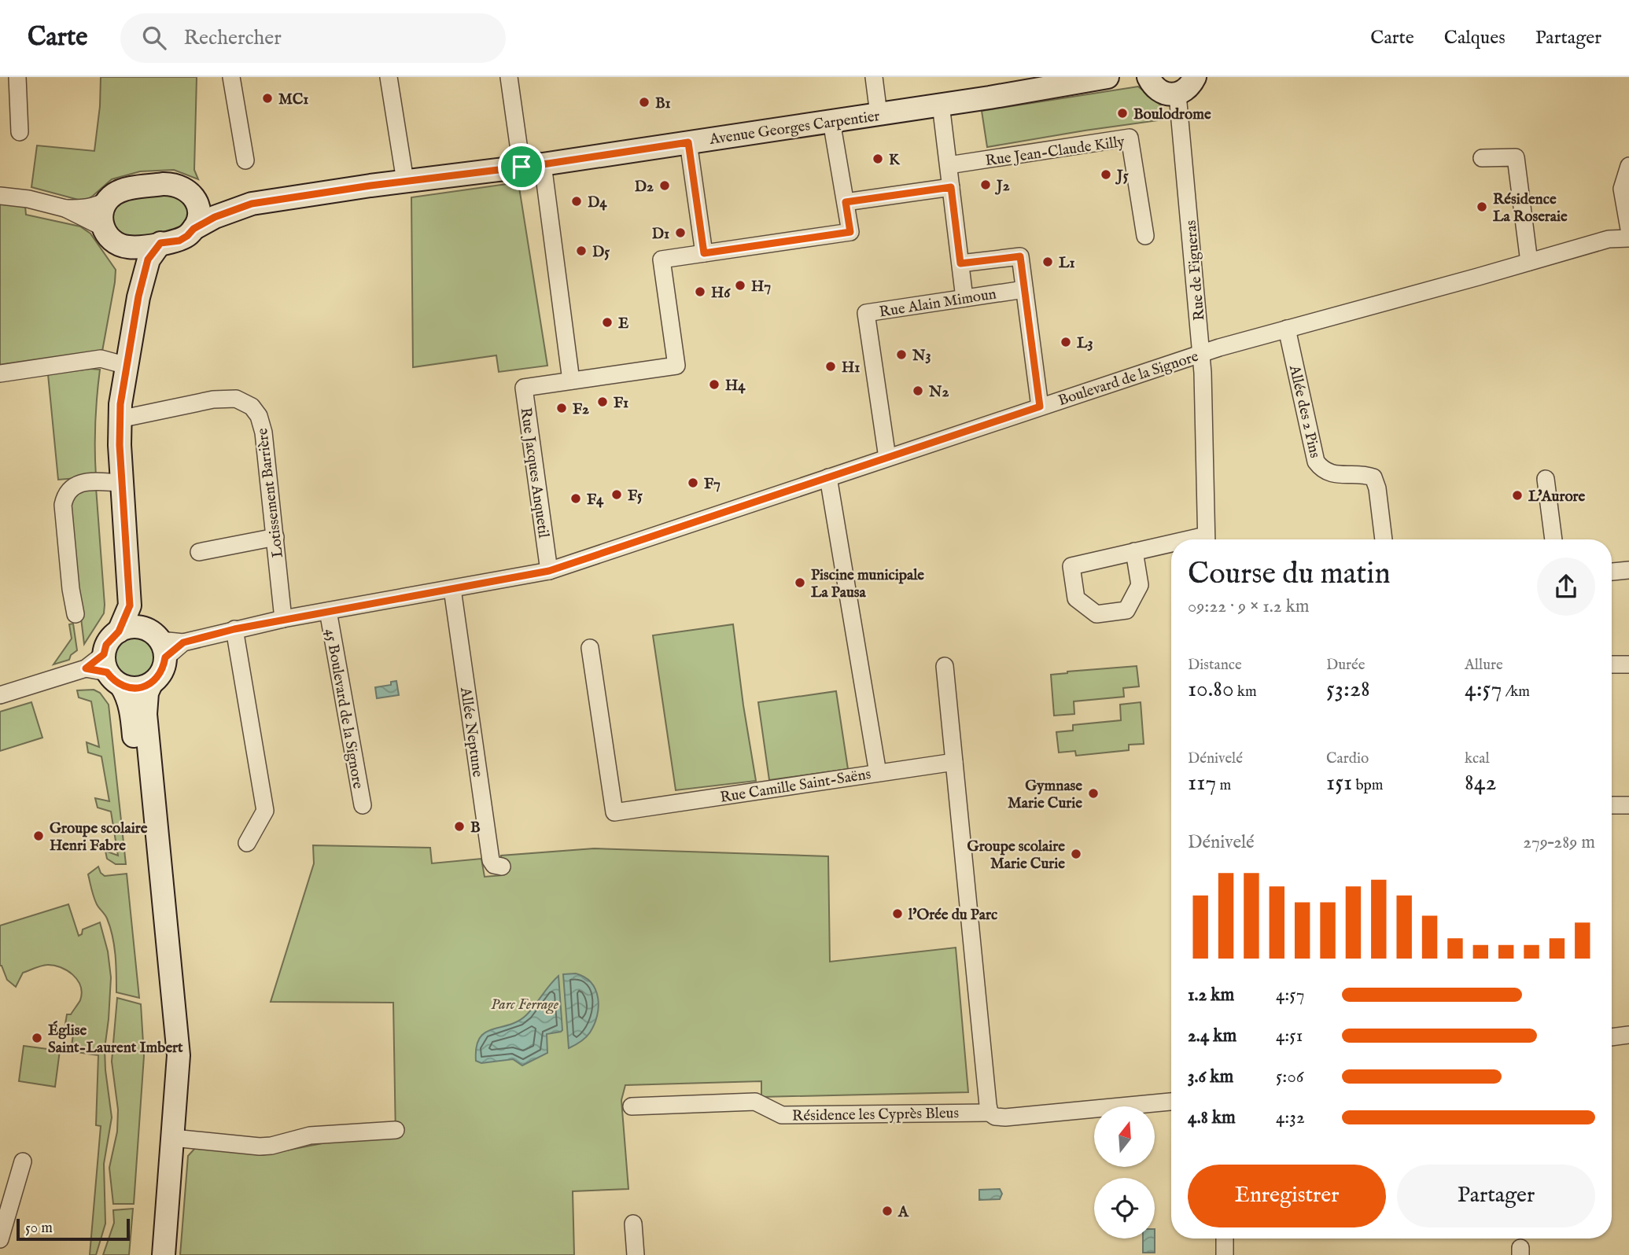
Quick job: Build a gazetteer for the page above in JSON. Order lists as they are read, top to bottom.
{
  "streets": {
    "street": [
      "Avenue Georges Carpentier",
      "Rue Jean-Claude Killy",
      "Rue de Figueras",
      "Rue Alain Mimoun",
      "Boulevard de la Signore",
      "Allée des 2 Pins",
      "Rue Jacques Anquetil",
      "Lotissement Barrière",
      "45 Boulevard de la Signore",
      "Allée Neptune",
      "Rue Camille Saint-Saëns",
      "Résidence les Cyprès Bleus"
    ]
  },
  "crossings": [
    ["Rue de Figueras", "Boulevard de la Signore"],
    ["Rue Alain Mimoun", "Boulevard de la Signore"],
    ["Boulevard de la Signore", "Allée des 2 Pins"],
    ["Boulevard de la Signore", "Rue Jacques Anquetil"],
    ["Boulevard de la Signore", "Lotissement Barrière"],
    ["Boulevard de la Signore", "45 Boulevard de la Signore"],
    ["Boulevard de la Signore", "Allée Neptune"],
    ["Boulevard de la Signore", "Rue Camille Saint-Saëns"]
  ],
  "parks": ["Parc Ferrage"],
  "places": [
    "MC1",
    "B1",
    "Boulodrome",
    "K",
    "J5",
    "J2",
    "D2",
    "D4",
    "Résidence La Roseraie",
    "D1",
    "D5",
    "L1",
    "H7",
    "H6",
    "E",
    "L3",
    "N3",
    "H1",
    "H4",
    "N2",
    "F1",
    "F2",
    "F7",
    "F5",
    "L'Aurore",
    "F4",
    "Piscine municipale La Pausa",
    "Gymnase Marie Curie",
    "B",
    "Groupe scolaire Henri Fabre",
    "Groupe scolaire Marie Curie",
    "l'Orée du Parc",
    "Église Saint-Laurent Imbert",
    "A"
  ],
  "scale_bar": "50 m",
  "north": "top",
  "page": {
    "header": "Carte",
    "search": "Rechercher",
    "nav": ["Carte", "Calques", "Partager"],
    "heading": ["Course du matin", "09:22 · 9 × 1.2 km"],
    "stats": [
      ["Distance", "10.80 km"],
      ["Durée", "53:28"],
      ["Allure", "4:57 /km"],
      ["Dénivelé", "117 m"],
      ["Cardio", "151 bpm"],
      ["kcal", "842"]
    ],
    "chart": ["Dénivelé", "279–289 m"],
    "list": [
      {
        "name": "1.2 km",
        "note": "4:57"
      },
      {
        "name": "2.4 km",
        "note": "4:51"
      },
      {
        "name": "3.6 km",
        "note": "5:06"
      },
      {
        "name": "4.8 km",
        "note": "4:32"
      }
    ],
    "buttons": ["Enregistrer", "Partager"],
    "scale": "50 m"
  }
}
